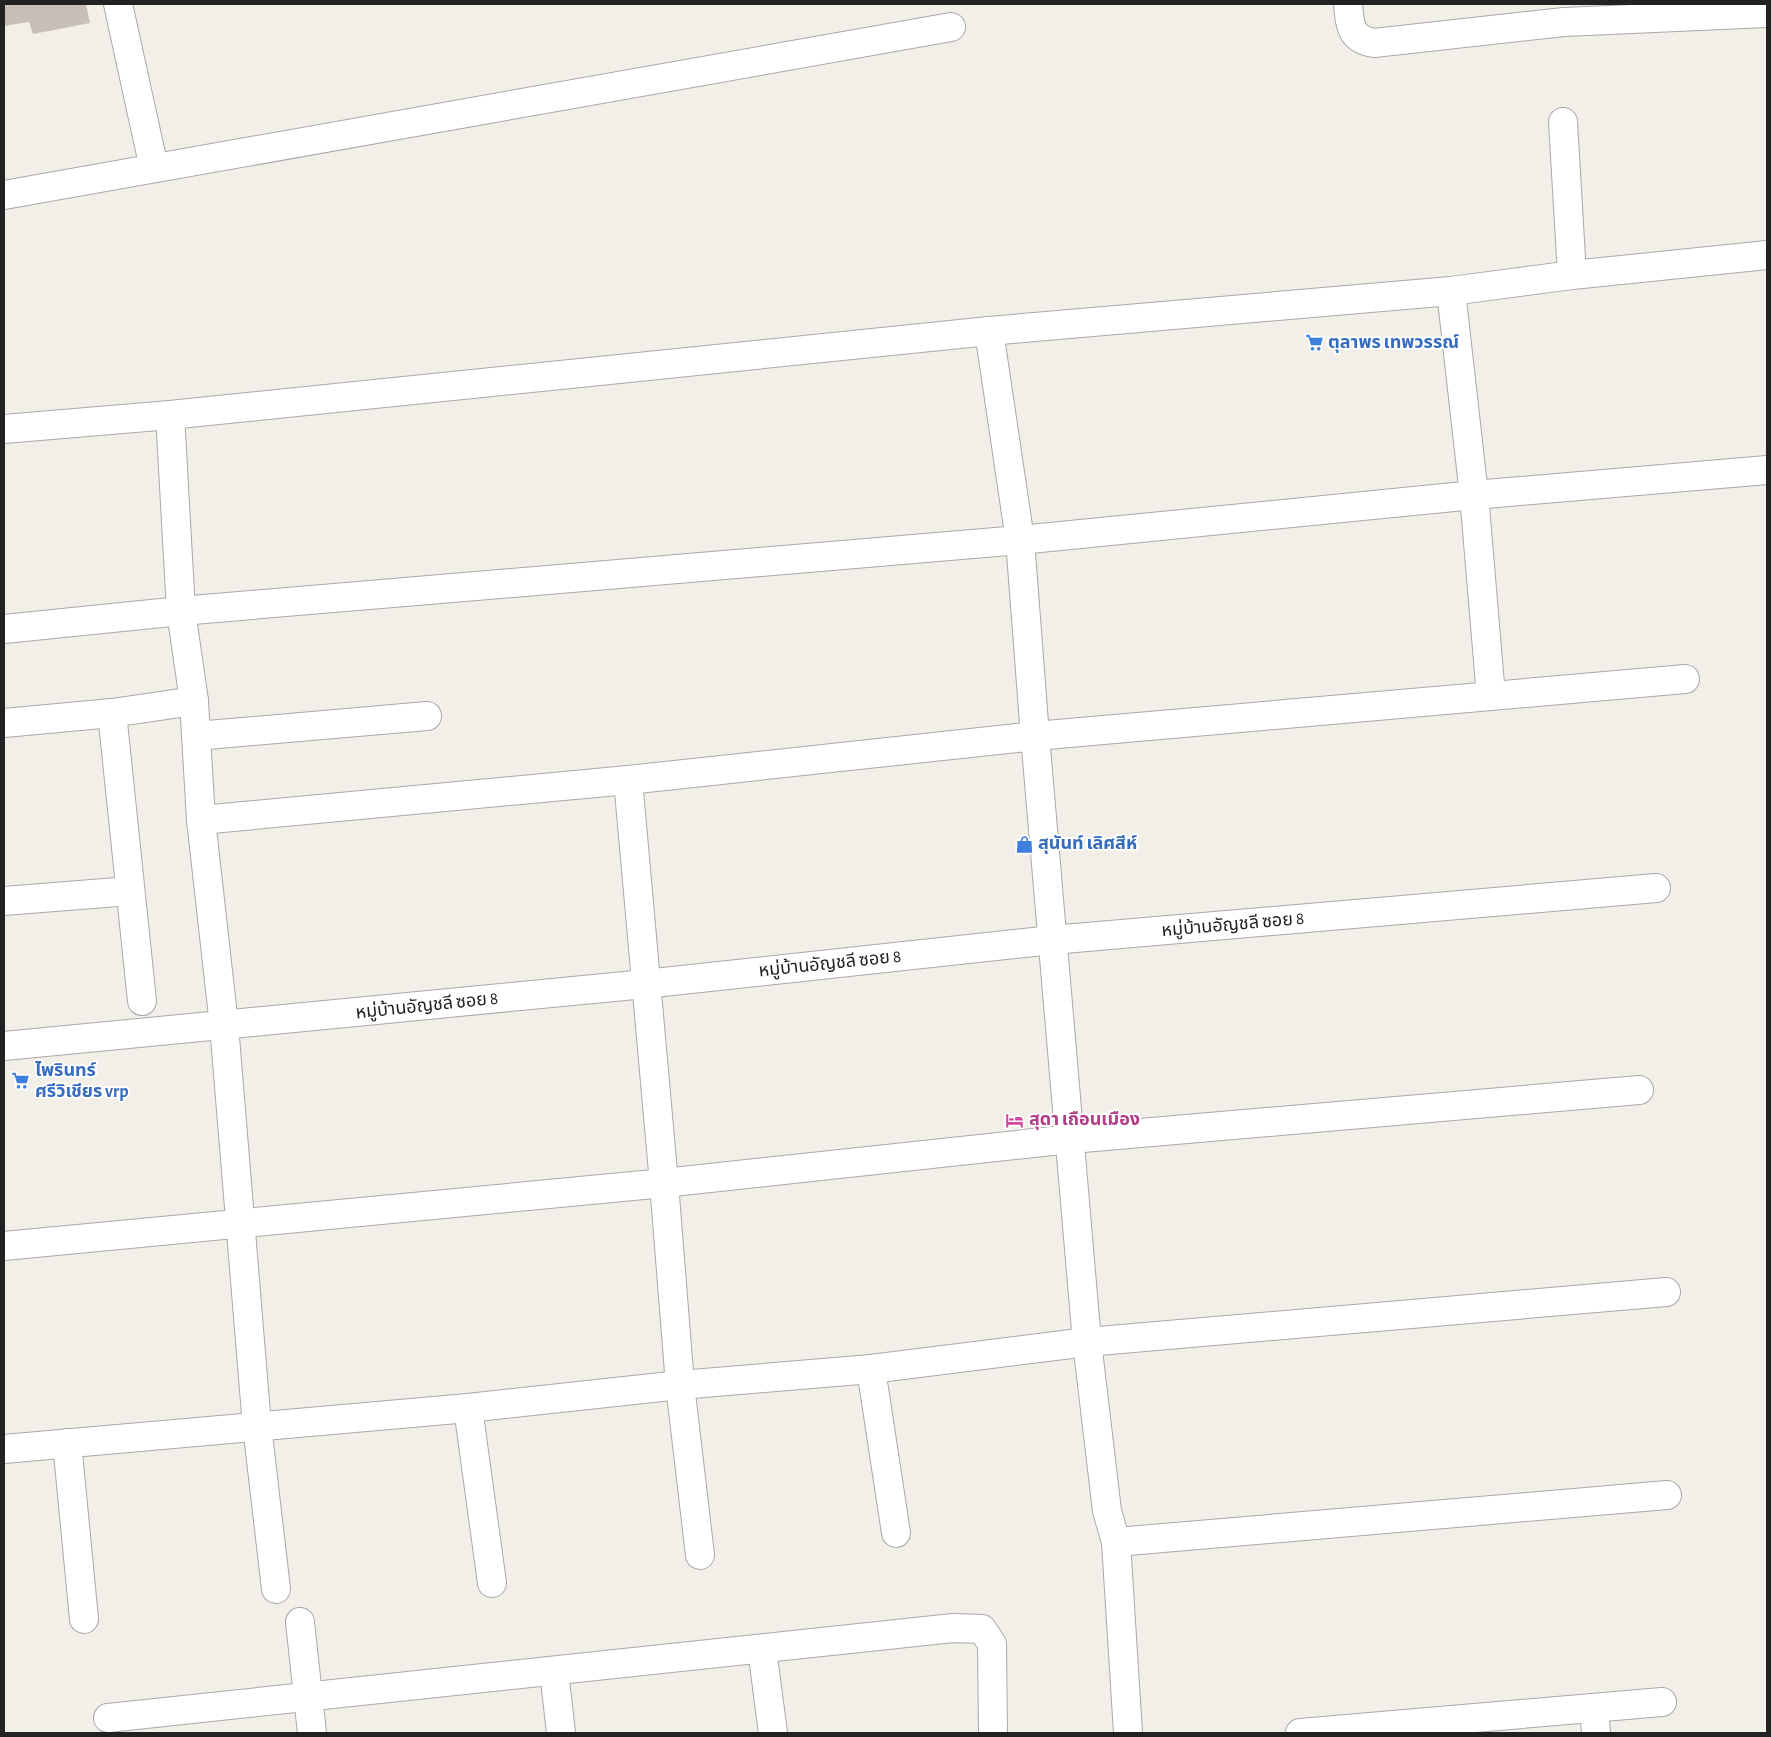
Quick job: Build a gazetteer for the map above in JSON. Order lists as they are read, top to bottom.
{
  "streets": {
    "street": ["หมู่บ้านอัญชลี ซอย 8"]
  },
  "places": {
    "supermarket": ["ตุลาพร เทพวรรณ์", "ไพรินทร์ ศรีวิเชียร vrp"],
    "shop": ["สุนันท์ เลิศสีห์"],
    "hotel": ["สุดา เถือนเมือง"]
  }
}
